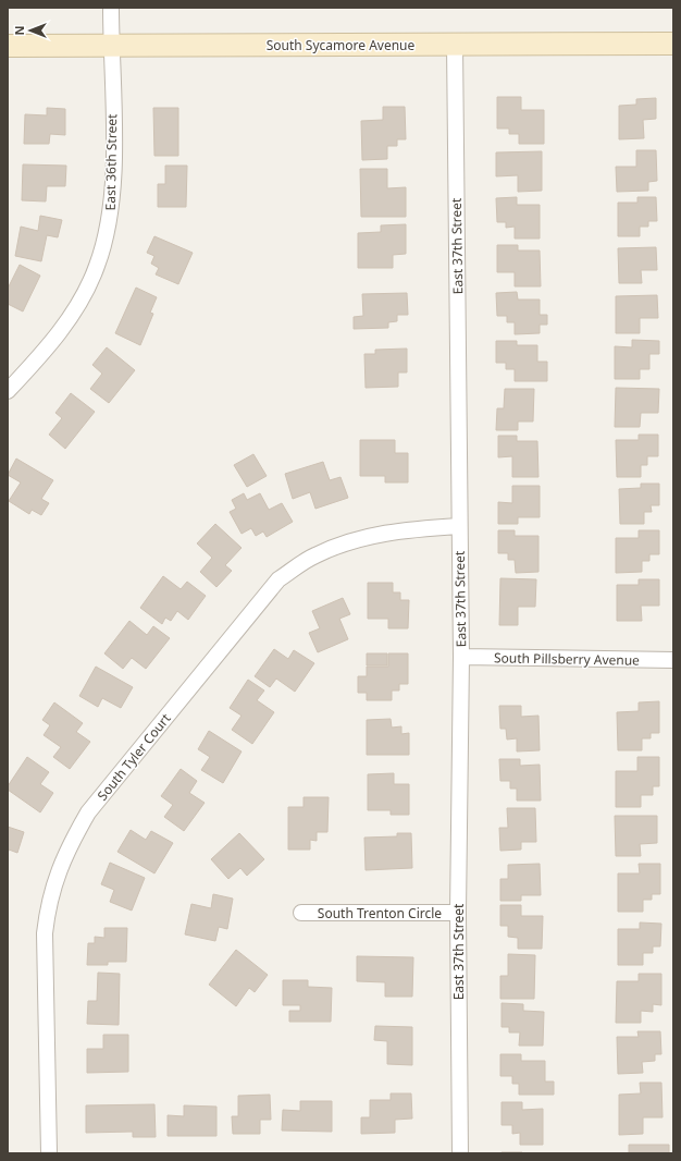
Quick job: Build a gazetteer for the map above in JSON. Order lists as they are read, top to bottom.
{
  "streets": {
    "main road": ["South Sycamore Avenue"],
    "street": [
      "East 36th Street",
      "East 37th Street",
      "South Pillsberry Avenue",
      "South Tyler Court",
      "South Trenton Circle"
    ]
  },
  "crossings": [
    ["South Sycamore Avenue", "East 36th Street"],
    ["South Sycamore Avenue", "East 37th Street"],
    ["East 37th Street", "South Pillsberry Avenue"],
    ["East 37th Street", "South Tyler Court"],
    ["East 37th Street", "South Trenton Circle"]
  ],
  "north": "left"
}
